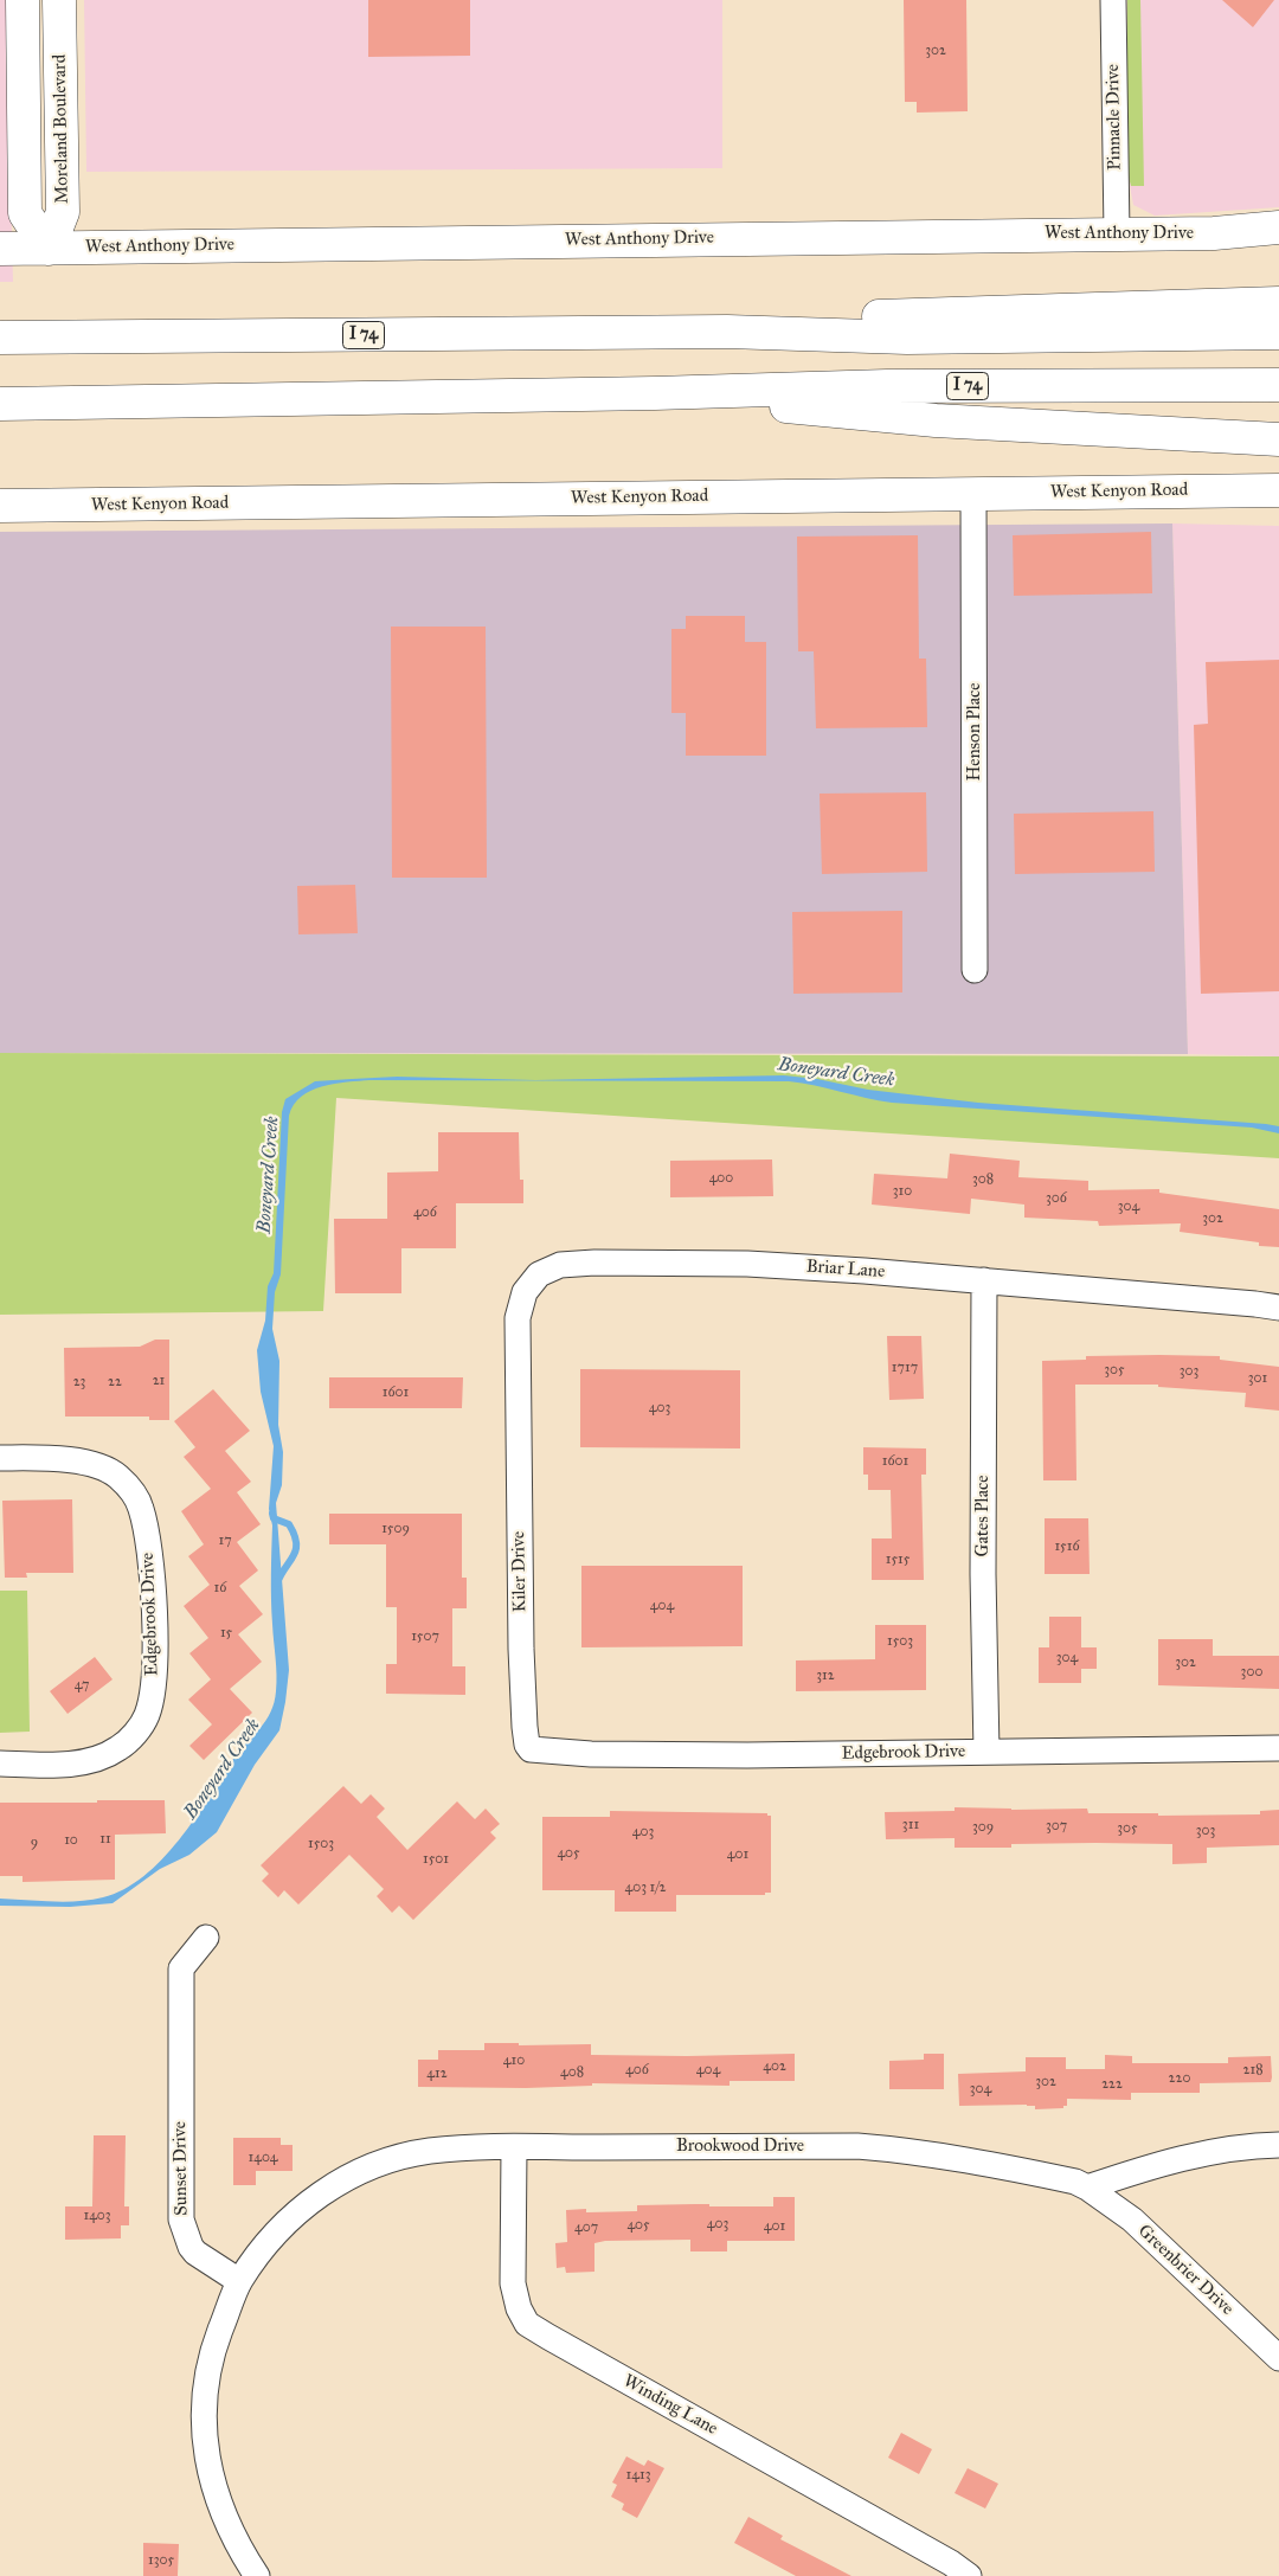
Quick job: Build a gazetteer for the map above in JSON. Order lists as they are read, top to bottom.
{
  "streets": {
    "main road": [
      "Moreland Boulevard",
      "West Anthony Drive",
      "I 74",
      "West Kenyon Road"
    ],
    "street": [
      "Pinnacle Drive",
      "Henson Place",
      "Briar Lane",
      "Gates Place",
      "Kiler Drive",
      "Edgebrook Drive",
      "Brookwood Drive",
      "Sunset Drive",
      "Greenbrier Drive",
      "Winding Lane"
    ]
  },
  "crossings": [
    ["Pinnacle Drive", "West Anthony Drive"],
    ["Moreland Boulevard", "West Anthony Drive"],
    ["West Kenyon Road", "Henson Place"],
    ["Briar Lane", "Gates Place"],
    ["Briar Lane", "Kiler Drive"],
    ["Gates Place", "Edgebrook Drive"],
    ["Kiler Drive", "Edgebrook Drive"],
    ["Brookwood Drive", "Sunset Drive"],
    ["Brookwood Drive", "Greenbrier Drive"],
    ["Brookwood Drive", "Winding Lane"]
  ],
  "water": ["Boneyard Creek"],
  "house_numbers": [
    "302",
    "400",
    "308",
    "310",
    "306",
    "304",
    "406",
    "302",
    "1717",
    "305",
    "303",
    "301",
    "21",
    "23",
    "22",
    "1601",
    "403",
    "1601",
    "1509",
    "17",
    "1516",
    "1515",
    "16",
    "404",
    "15",
    "1507",
    "1503",
    "304",
    "302",
    "300",
    "312",
    "47",
    "311",
    "307",
    "309",
    "305",
    "303",
    "403",
    "11",
    "10",
    "9",
    "1503",
    "405",
    "401",
    "1501",
    "403 1/2",
    "410",
    "402",
    "406",
    "404",
    "218",
    "408",
    "412",
    "220",
    "302",
    "222",
    "304",
    "1404",
    "1403",
    "403",
    "405",
    "401",
    "407",
    "1413",
    "1305"
  ]
}
